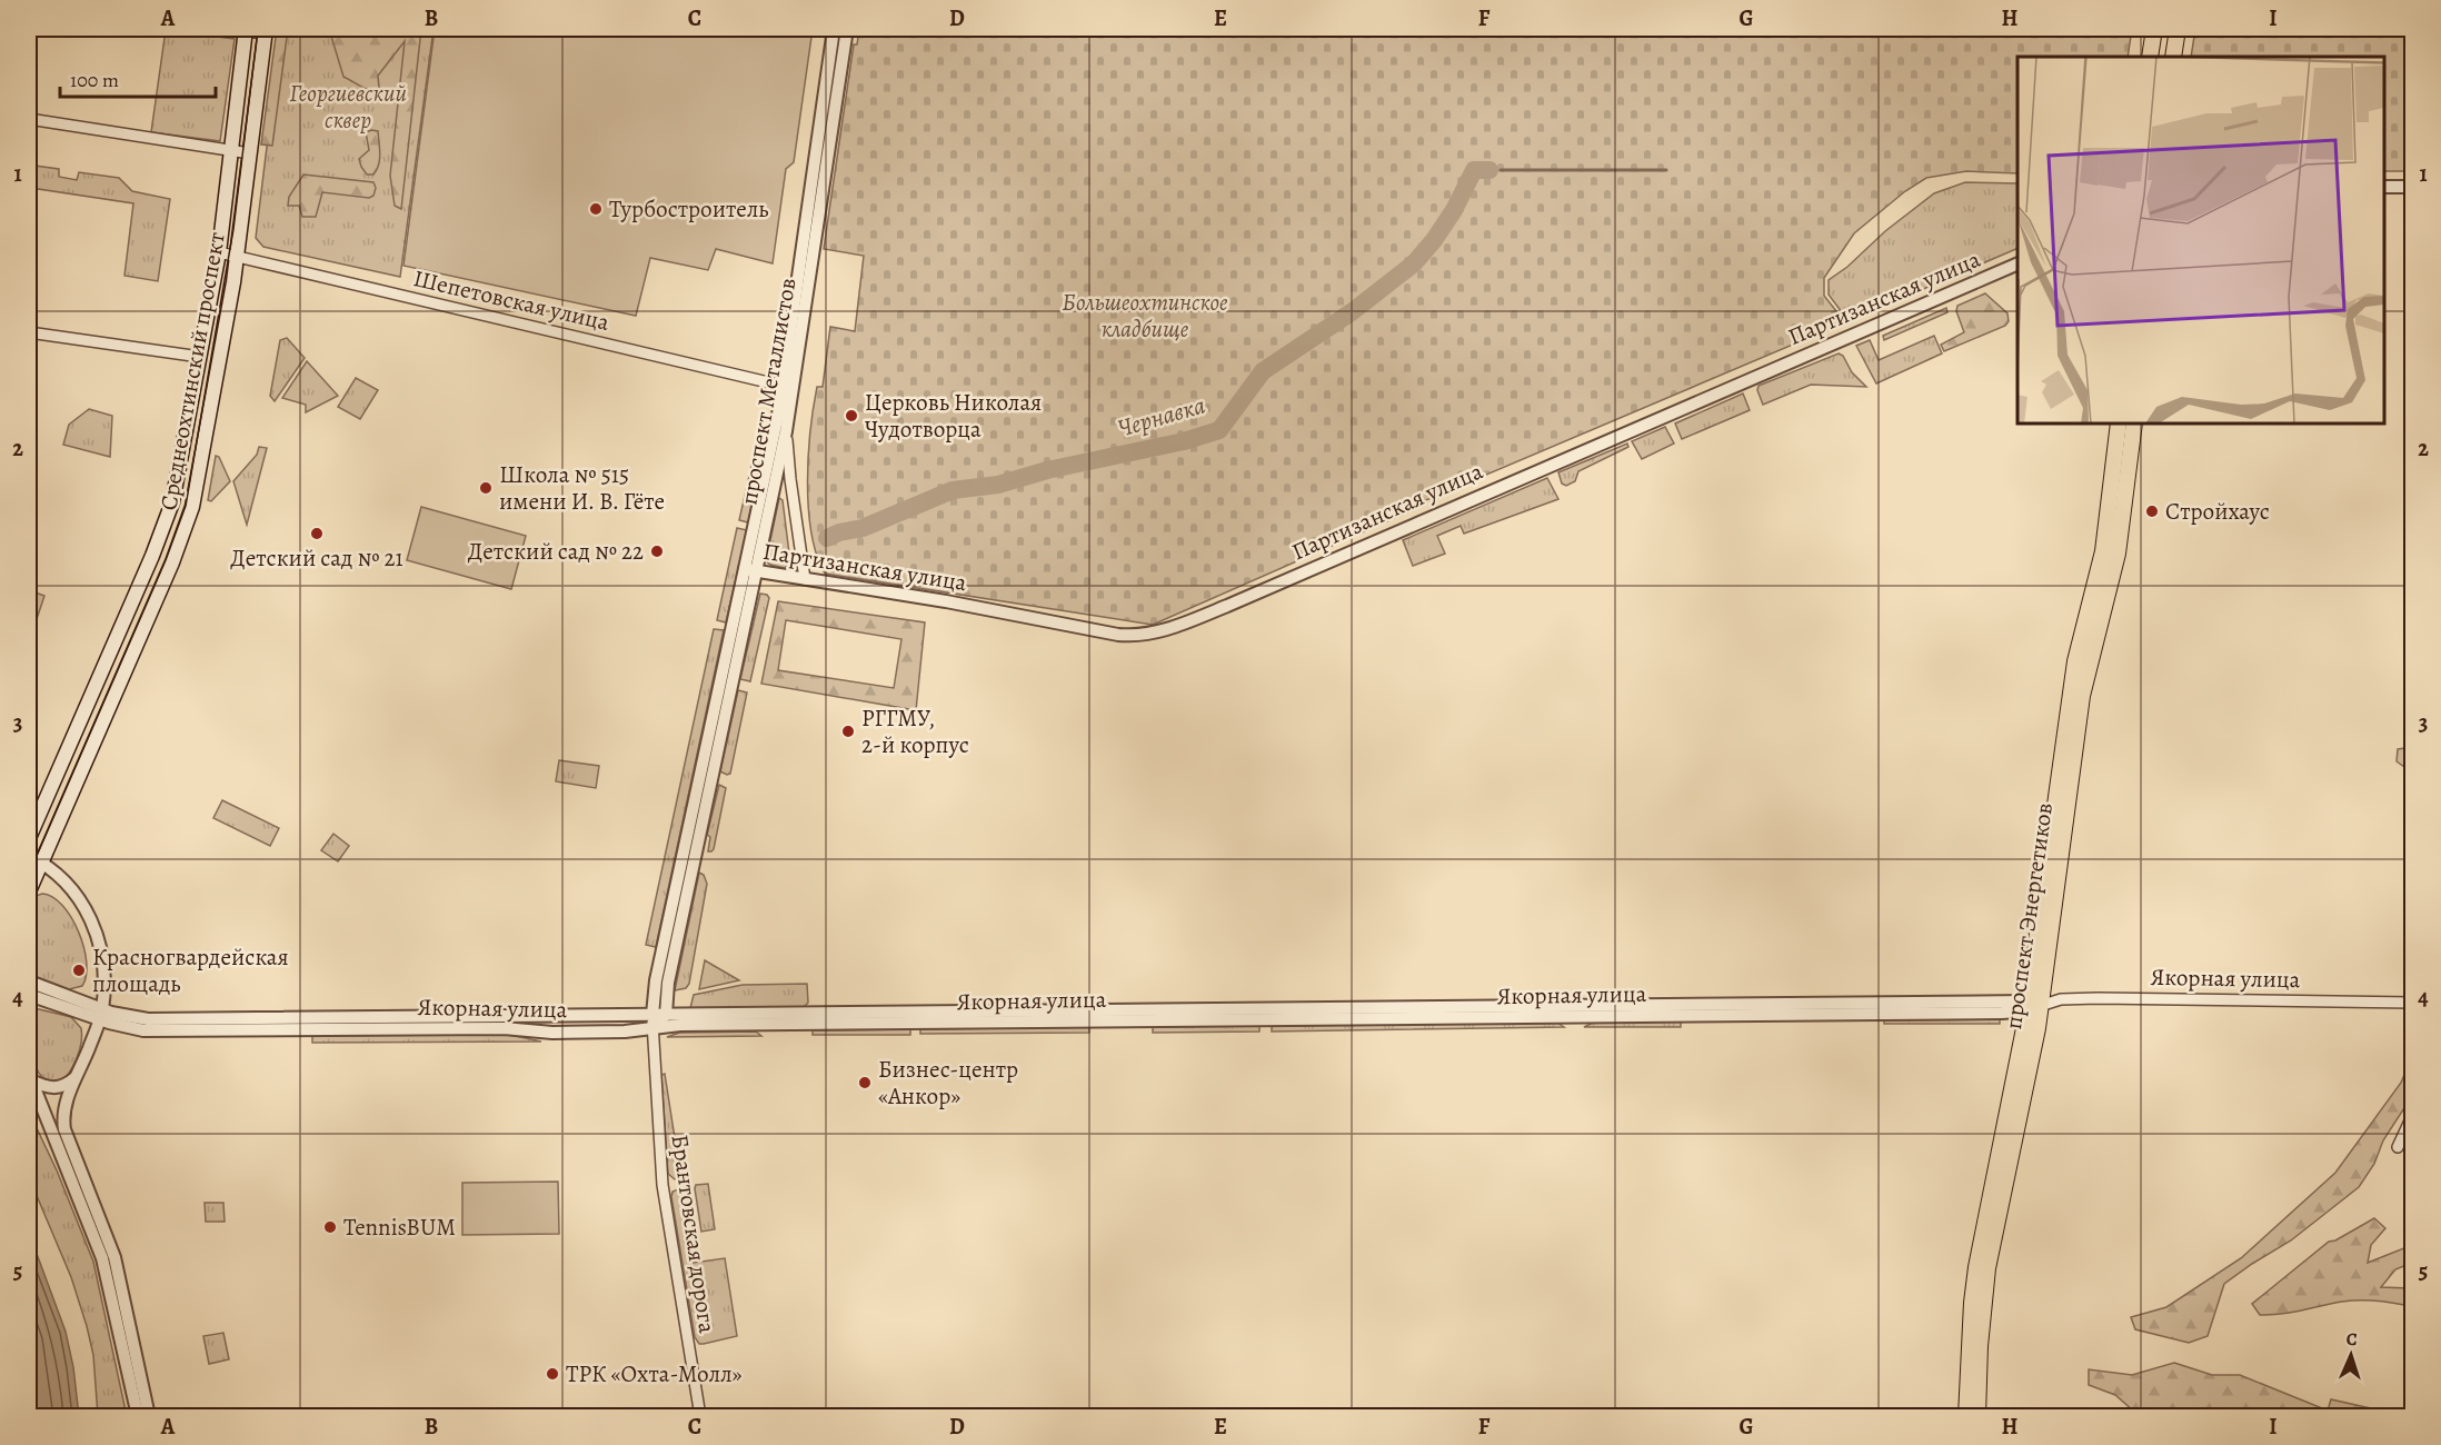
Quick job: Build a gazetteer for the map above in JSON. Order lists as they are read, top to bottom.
{
  "streets": {
    "main road": ["Среднеохтинский проспект", "проспект Энергетиков"],
    "street": [
      "Партизанская улица",
      "Шепетовская улица",
      "проспект Металлистов",
      "Якорная улица",
      "Брантовская дорога"
    ]
  },
  "crossings": [
    ["Партизанская улица", "проспект Металлистов"],
    ["Шепетовская улица", "Среднеохтинский проспект"],
    ["Шепетовская улица", "проспект Металлистов"],
    ["проспект Металлистов", "Якорная улица"],
    ["проспект Металлистов", "Брантовская дорога"],
    ["проспект Энергетиков", "Якорная улица"],
    ["Якорная улица", "Брантовская дорога"]
  ],
  "water": ["Чернавка"],
  "parks": ["Георгиевский сквер", "Большеохтинское кладбище"],
  "places": [
    "Турбостроитель",
    "Церковь Николая Чудотворца",
    "Школа № 515 имени И. В. Гёте",
    "Стройхаус",
    "Детский сад № 21",
    "Детский сад № 22",
    "РГГМУ, 2-й корпус",
    "Красногвардейская площадь",
    "Бизнес-центр «Анкор»",
    "TennisBUM",
    "ТРК «Охта-Молл»"
  ],
  "scale_bar": "100 m",
  "north": "top",
  "grid": {
    "columns": [
      "A",
      "B",
      "C",
      "D",
      "E",
      "F",
      "G",
      "H",
      "I"
    ],
    "rows": [
      "1",
      "2",
      "3",
      "4",
      "5"
    ]
  }
}
